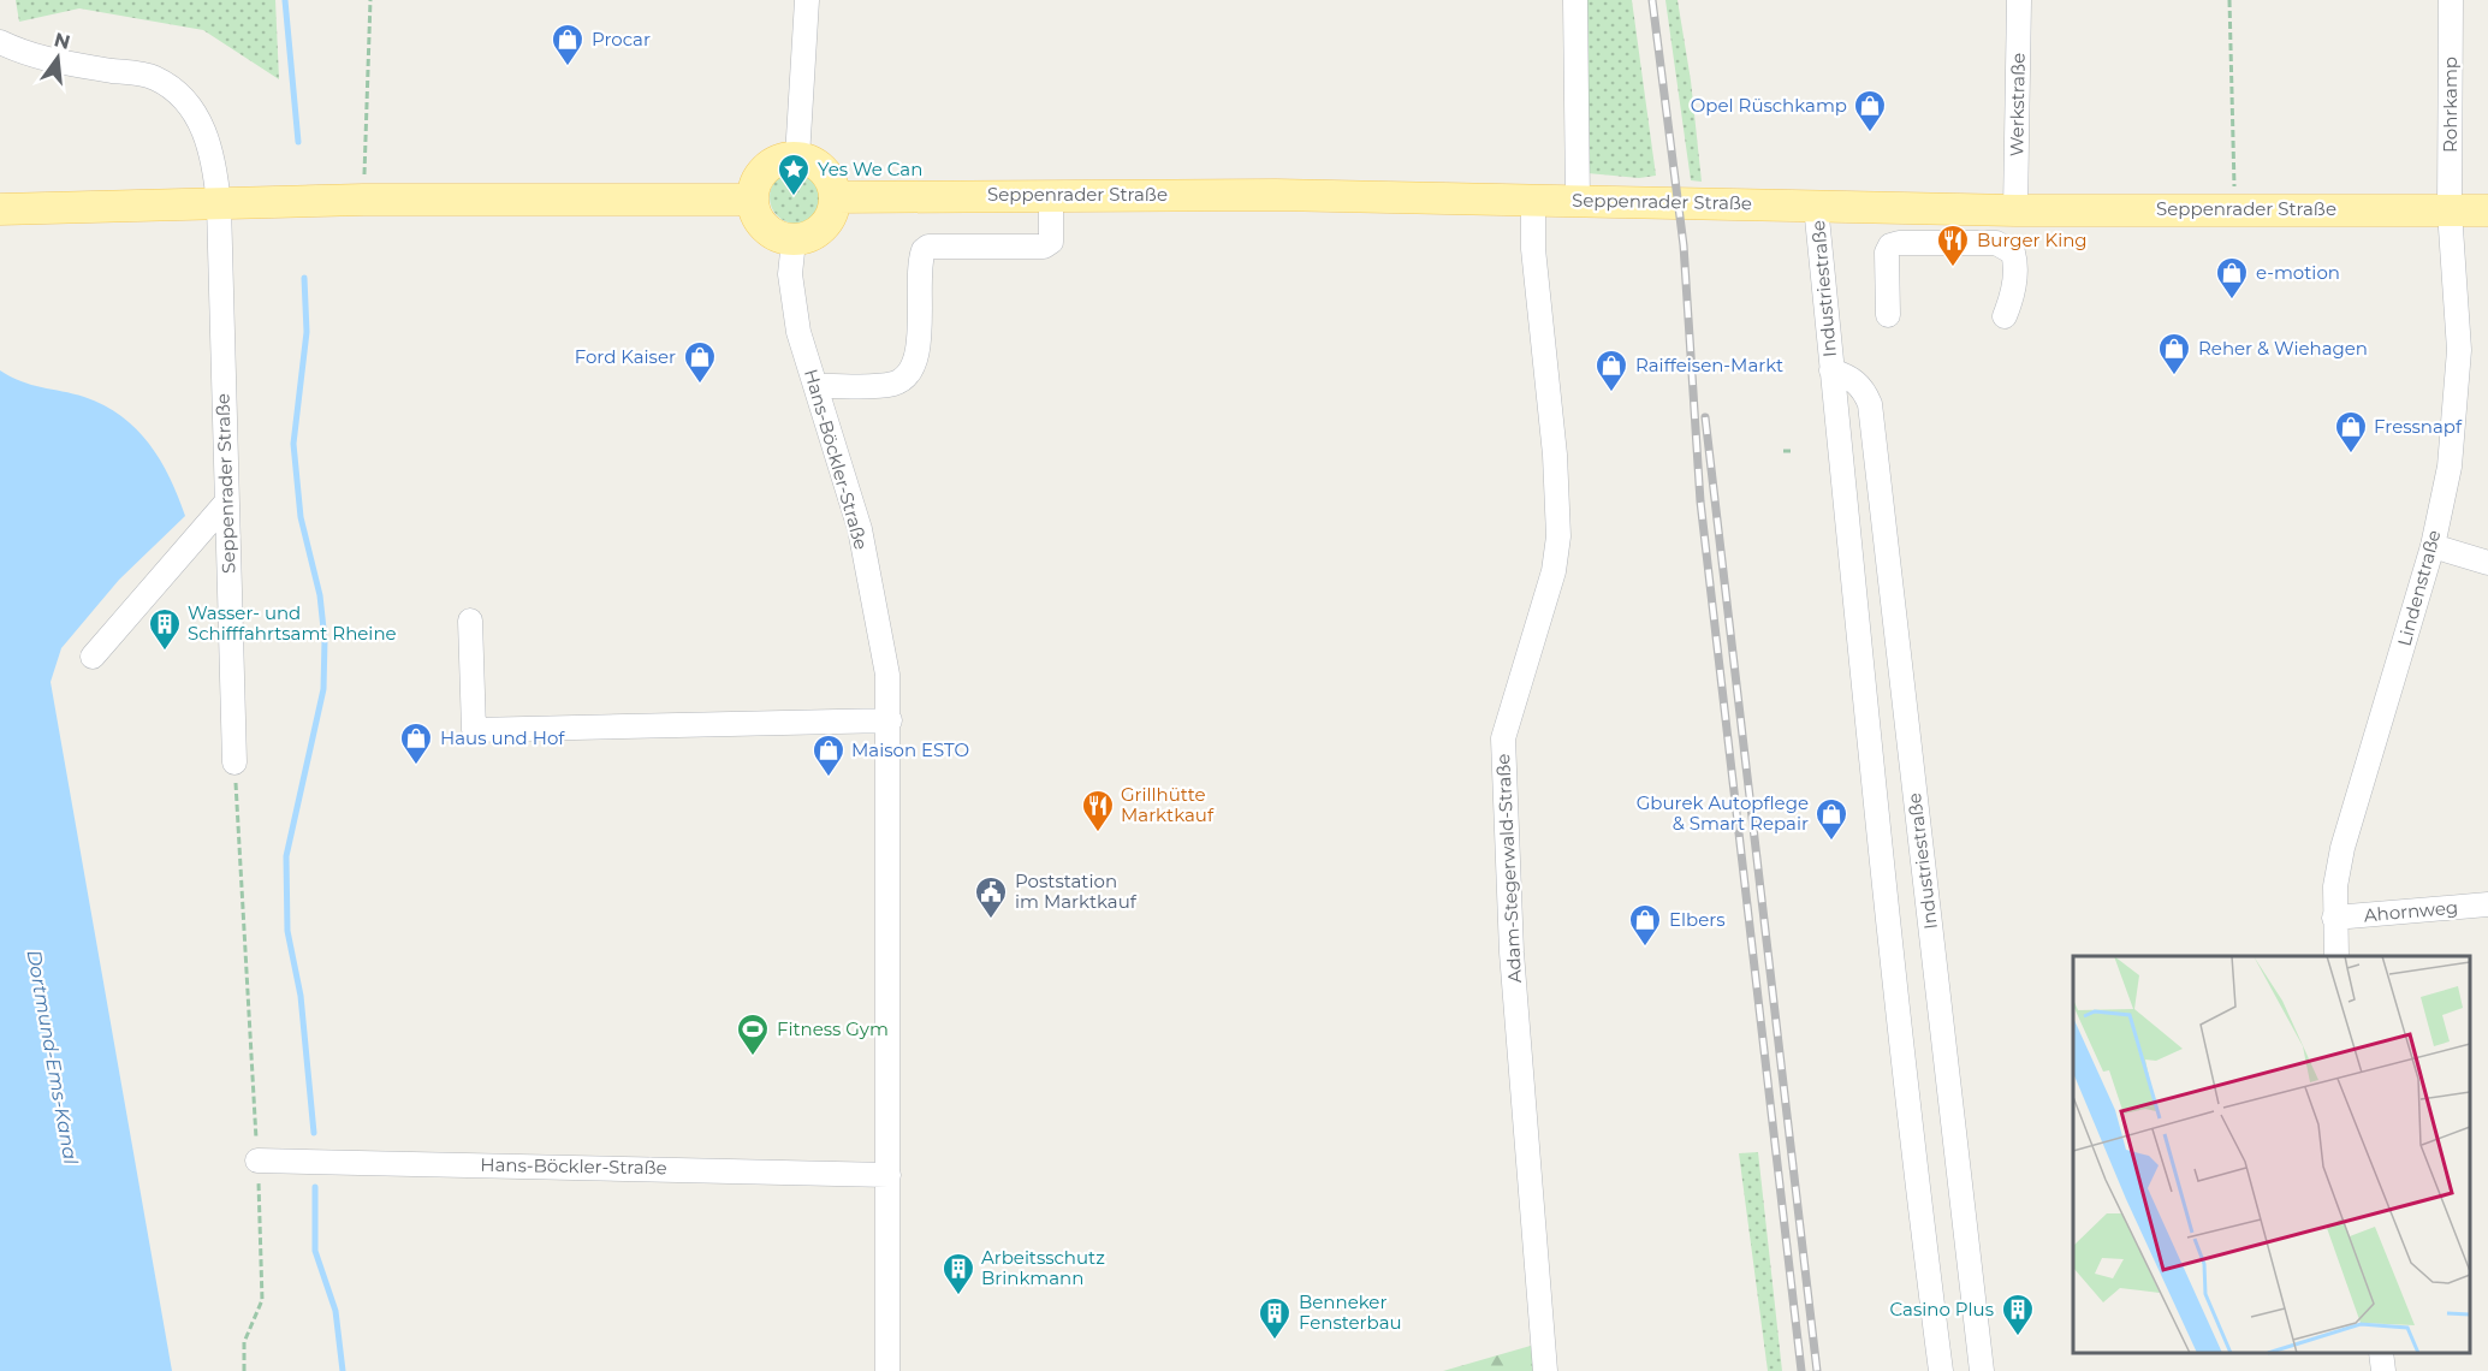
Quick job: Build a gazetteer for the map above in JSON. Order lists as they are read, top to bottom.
{
  "streets": {
    "main road": ["Seppenrader Straße"],
    "street": [
      "Werkstraße",
      "Rohrkamp",
      "Industriestraße",
      "Hans-Böckler-Straße",
      "Lindenstraße",
      "Adam-Stegerwald-Straße",
      "Ahornweg"
    ]
  },
  "crossings": [
    ["Werkstraße", "Seppenrader Straße"],
    ["Rohrkamp", "Seppenrader Straße"],
    ["Rohrkamp", "Lindenstraße"],
    ["Seppenrader Straße", "Industriestraße"],
    ["Seppenrader Straße", "Hans-Böckler-Straße"],
    ["Seppenrader Straße", "Lindenstraße"],
    ["Seppenrader Straße", "Adam-Stegerwald-Straße"],
    ["Lindenstraße", "Ahornweg"]
  ],
  "water": ["Dortmund-Ems-Kanal"],
  "places": {
    "shop": [
      "Procar",
      "Opel Rüschkamp",
      "e-motion",
      "Reher & Wiehagen",
      "Ford Kaiser",
      "Raiffeisen-Markt",
      "Fressnapf",
      "Haus und Hof",
      "Maison ESTO",
      "Gburek Autopflege & Smart Repair",
      "Elbers"
    ],
    "place": ["Yes We Can"],
    "restaurant": ["Burger King", "Grillhütte Marktkauf"],
    "building": [
      "Wasser- und Schifffahrtsamt Rheine",
      "Arbeitsschutz Brinkmann",
      "Casino Plus",
      "Benneker Fensterbau"
    ],
    "public building": ["Poststation im Marktkauf"],
    "sports": ["Fitness Gym"]
  },
  "north": "top"
}
